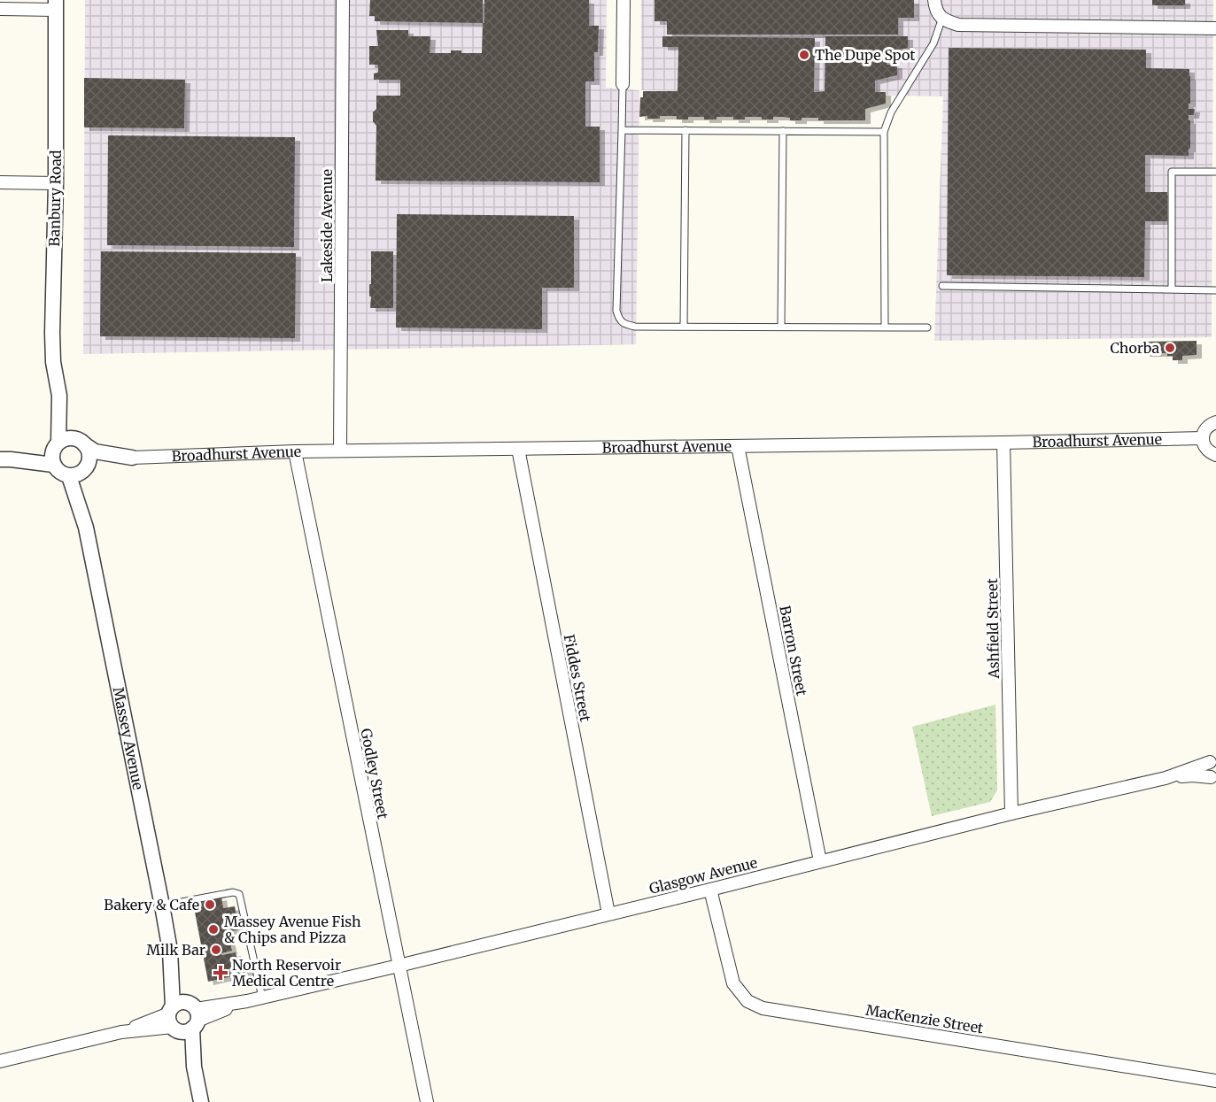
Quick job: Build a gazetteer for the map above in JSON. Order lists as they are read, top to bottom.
{
  "streets": {
    "street": [
      "Banbury Road",
      "Lakeside Avenue",
      "Broadhurst Avenue",
      "Ashfield Street",
      "Barron Street",
      "Fiddes Street",
      "Massey Avenue",
      "Godley Street",
      "Glasgow Avenue",
      "MacKenzie Street"
    ]
  },
  "crossings": [
    ["Banbury Road", "Broadhurst Avenue"],
    ["Banbury Road", "Massey Avenue"],
    ["Lakeside Avenue", "Broadhurst Avenue"],
    ["Broadhurst Avenue", "Ashfield Street"],
    ["Broadhurst Avenue", "Barron Street"],
    ["Broadhurst Avenue", "Fiddes Street"],
    ["Broadhurst Avenue", "Massey Avenue"],
    ["Broadhurst Avenue", "Godley Street"],
    ["Ashfield Street", "Glasgow Avenue"],
    ["Barron Street", "Glasgow Avenue"],
    ["Fiddes Street", "Glasgow Avenue"],
    ["Massey Avenue", "Glasgow Avenue"],
    ["Godley Street", "Glasgow Avenue"],
    ["Glasgow Avenue", "MacKenzie Street"]
  ],
  "places": {
    "other": [
      "The Dupe Spot",
      "Chorba",
      "Bakery & Cafe",
      "Massey Avenue Fish & Chips and Pizza",
      "Milk Bar"
    ],
    "health": ["North Reservoir Medical Centre"]
  }
}
